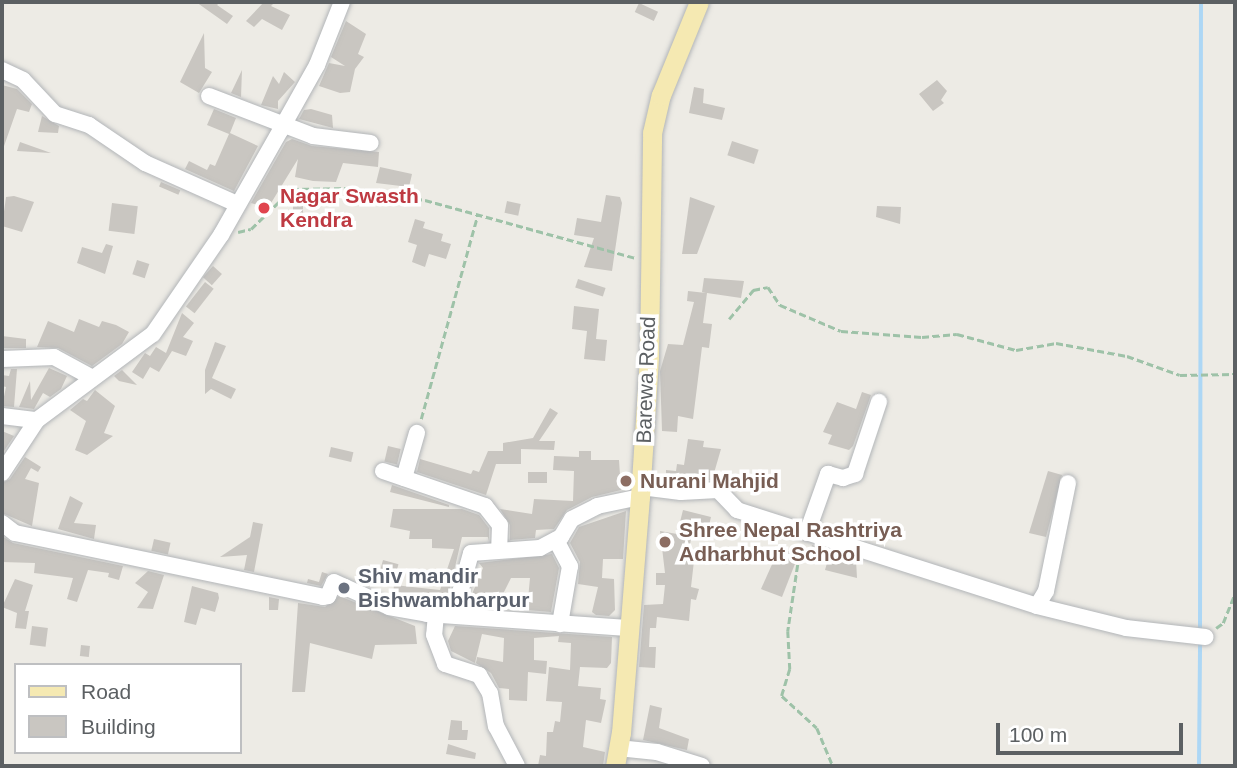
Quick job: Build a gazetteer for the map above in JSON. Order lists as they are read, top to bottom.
{
  "streets": {
    "main road": ["Barewa Road"]
  },
  "places": [
    "Nagar Swasth Kendra",
    "Nurani Mahjid",
    "Shree Nepal Rashtriya Adharbhut School",
    "Shiv mandir Bishwambharpur"
  ],
  "legend": ["Road", "Building"],
  "scale_bar": "100 m"
}
